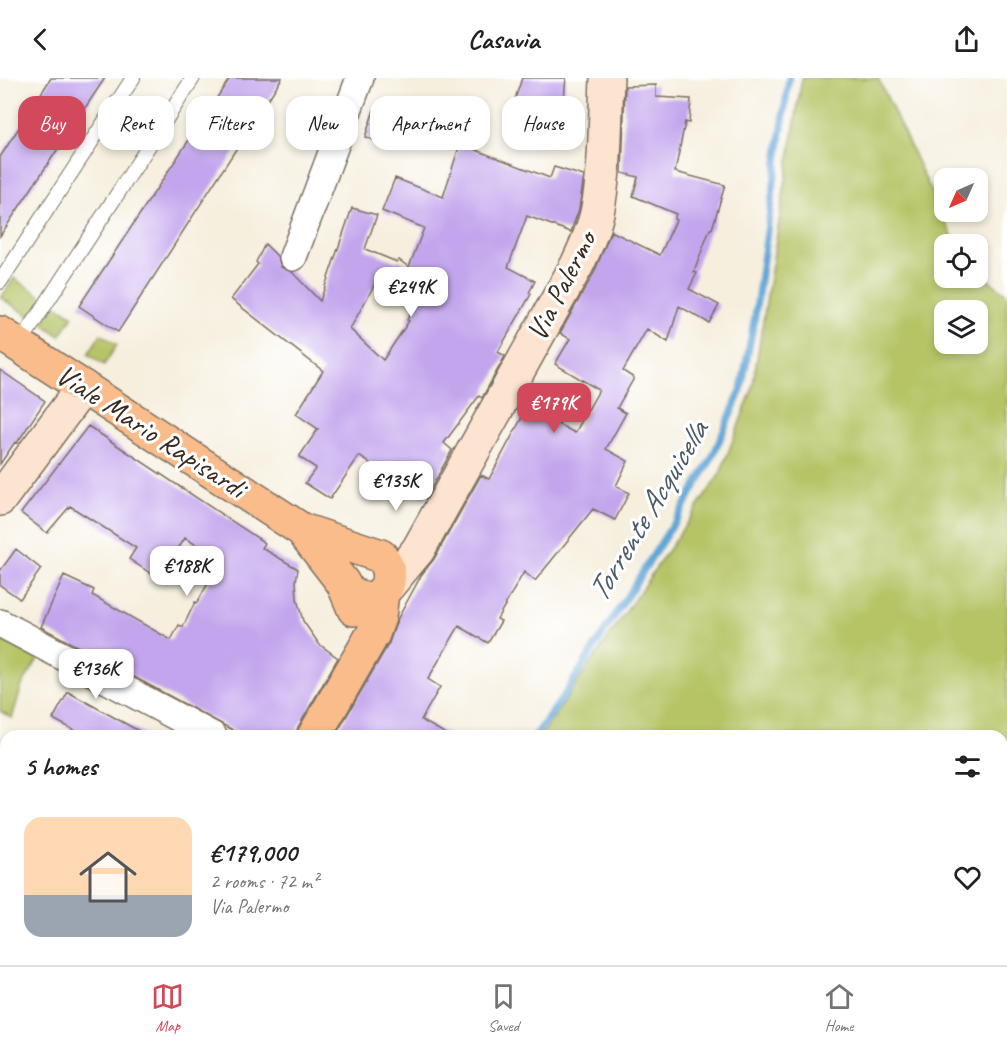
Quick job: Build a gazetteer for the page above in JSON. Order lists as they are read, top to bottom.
{
  "streets": {
    "main road": ["Via Palermo", "Viale Mario Rapisardi"]
  },
  "water": ["Torrente Acquicella"],
  "north": "bottom left",
  "page": {
    "header": "Casavia",
    "chip": [
      "Buy",
      "Rent",
      "Filters",
      "New",
      "Apartment",
      "House"
    ],
    "price": [
      "€249K",
      "€179K",
      "€135K",
      "€188K",
      "€136K"
    ],
    "heading": "5 homes",
    "list": [
      {
        "name": "€179,000",
        "note": "2 rooms · 72 m² · Via Palermo"
      }
    ],
    "tabs": ["Map", "Saved", "Home"]
  }
}
